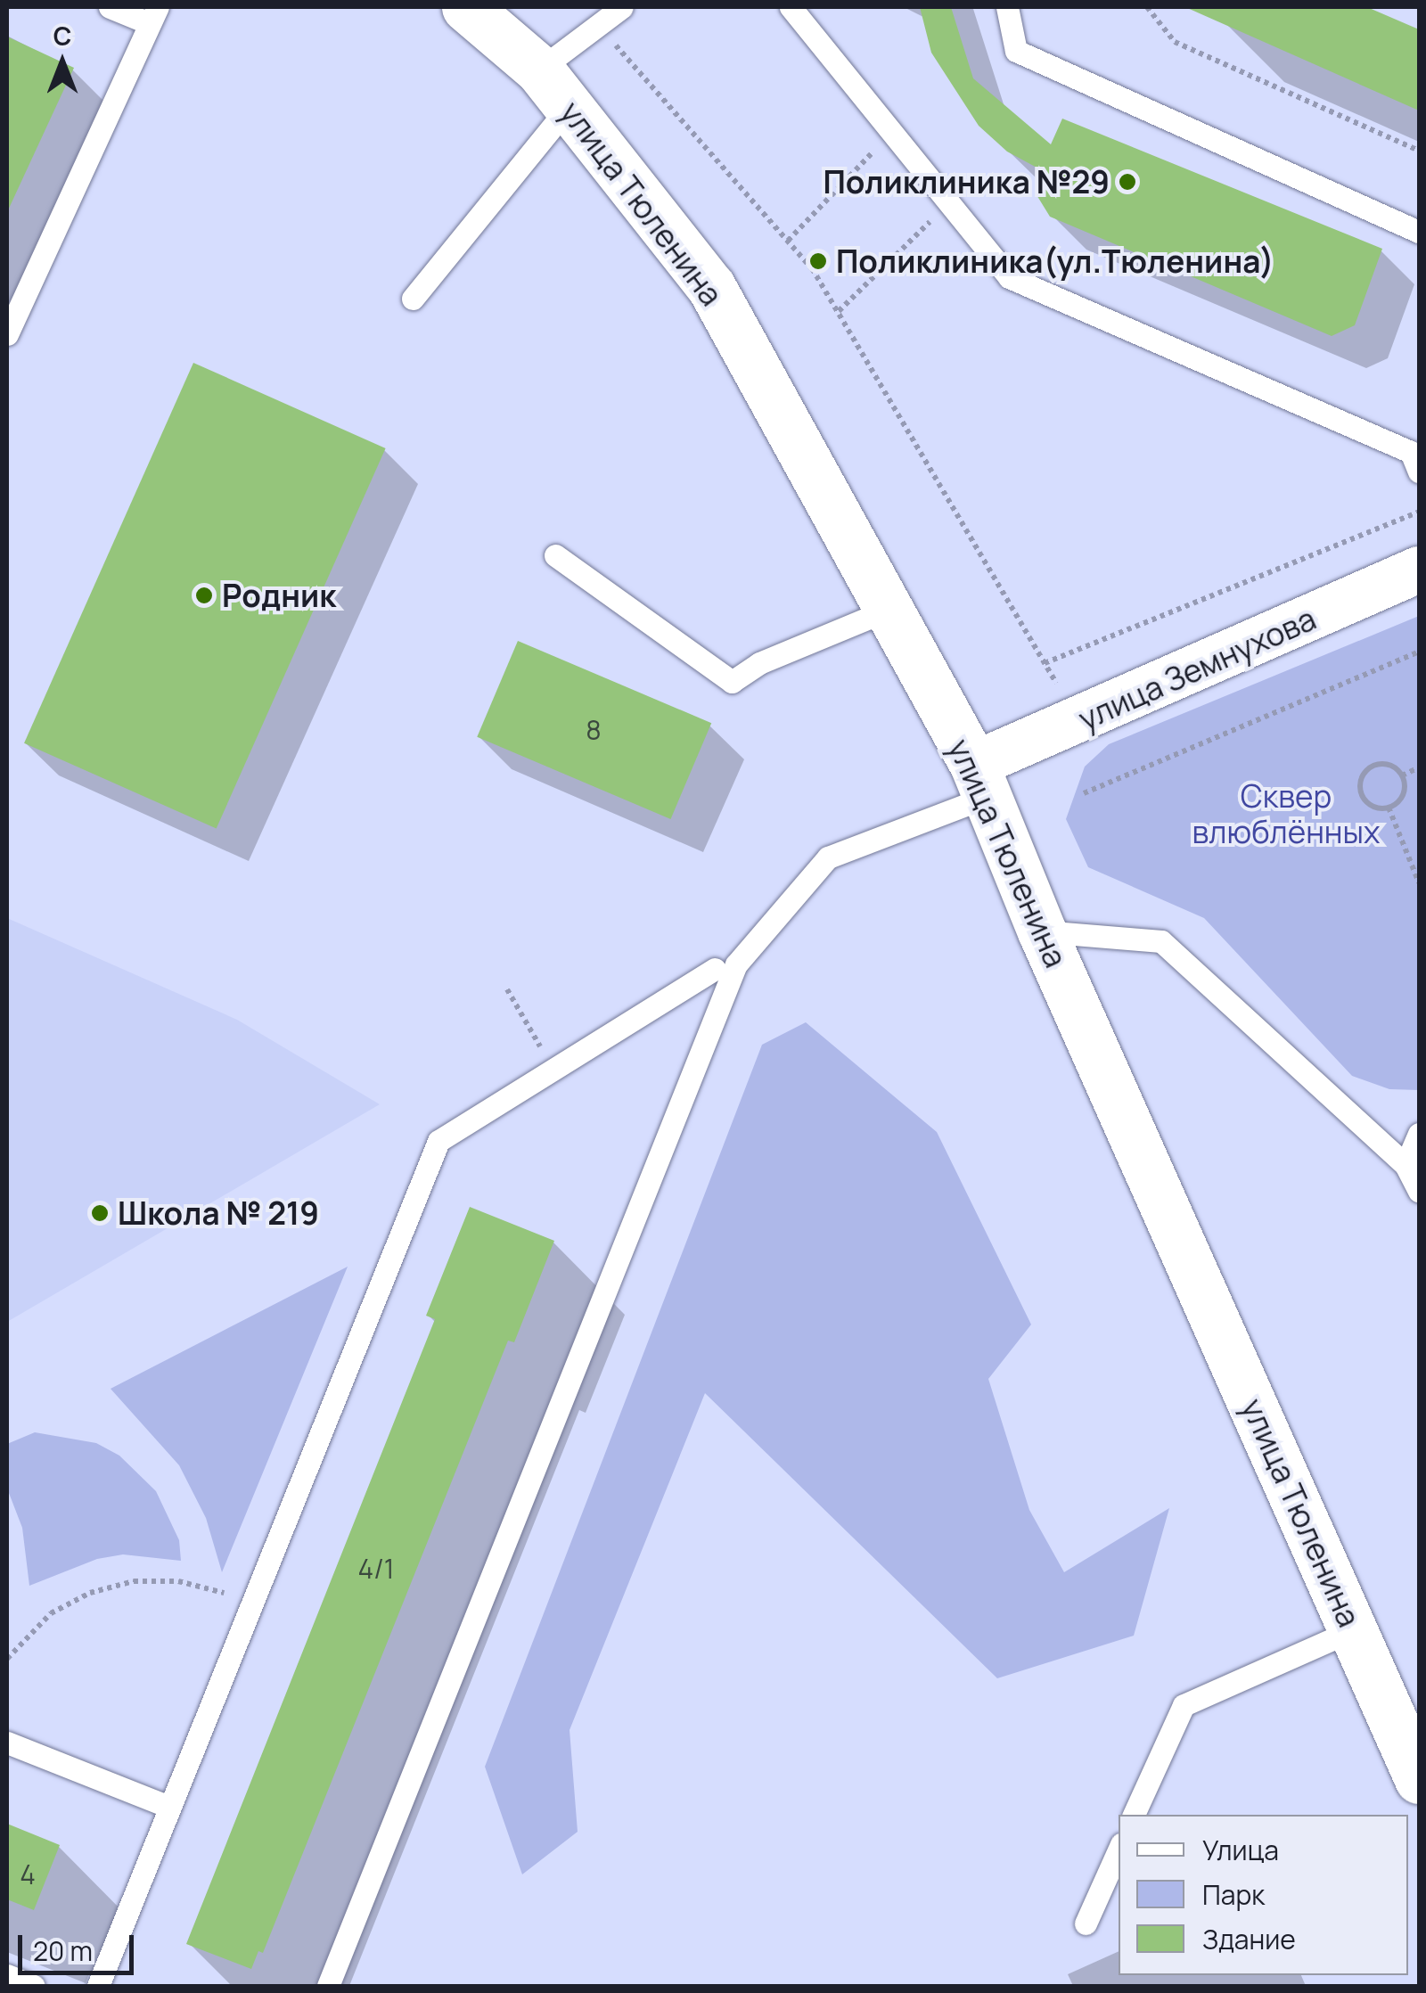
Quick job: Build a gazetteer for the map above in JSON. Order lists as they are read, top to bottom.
{
  "streets": {
    "street": ["улица Тюленина", "улица Земнухова"]
  },
  "crossings": [
    ["улица Тюленина", "улица Земнухова"]
  ],
  "parks": ["Сквер влюблённых"],
  "places": [
    "Поликлиника №29",
    "Поликлиника(ул.Тюленина)",
    "Родник",
    "Школа № 219"
  ],
  "house_numbers": ["8", "4/1", "4"],
  "legend": ["Улица", "Парк", "Здание"],
  "scale_bar": "20 m",
  "north": "top"
}
